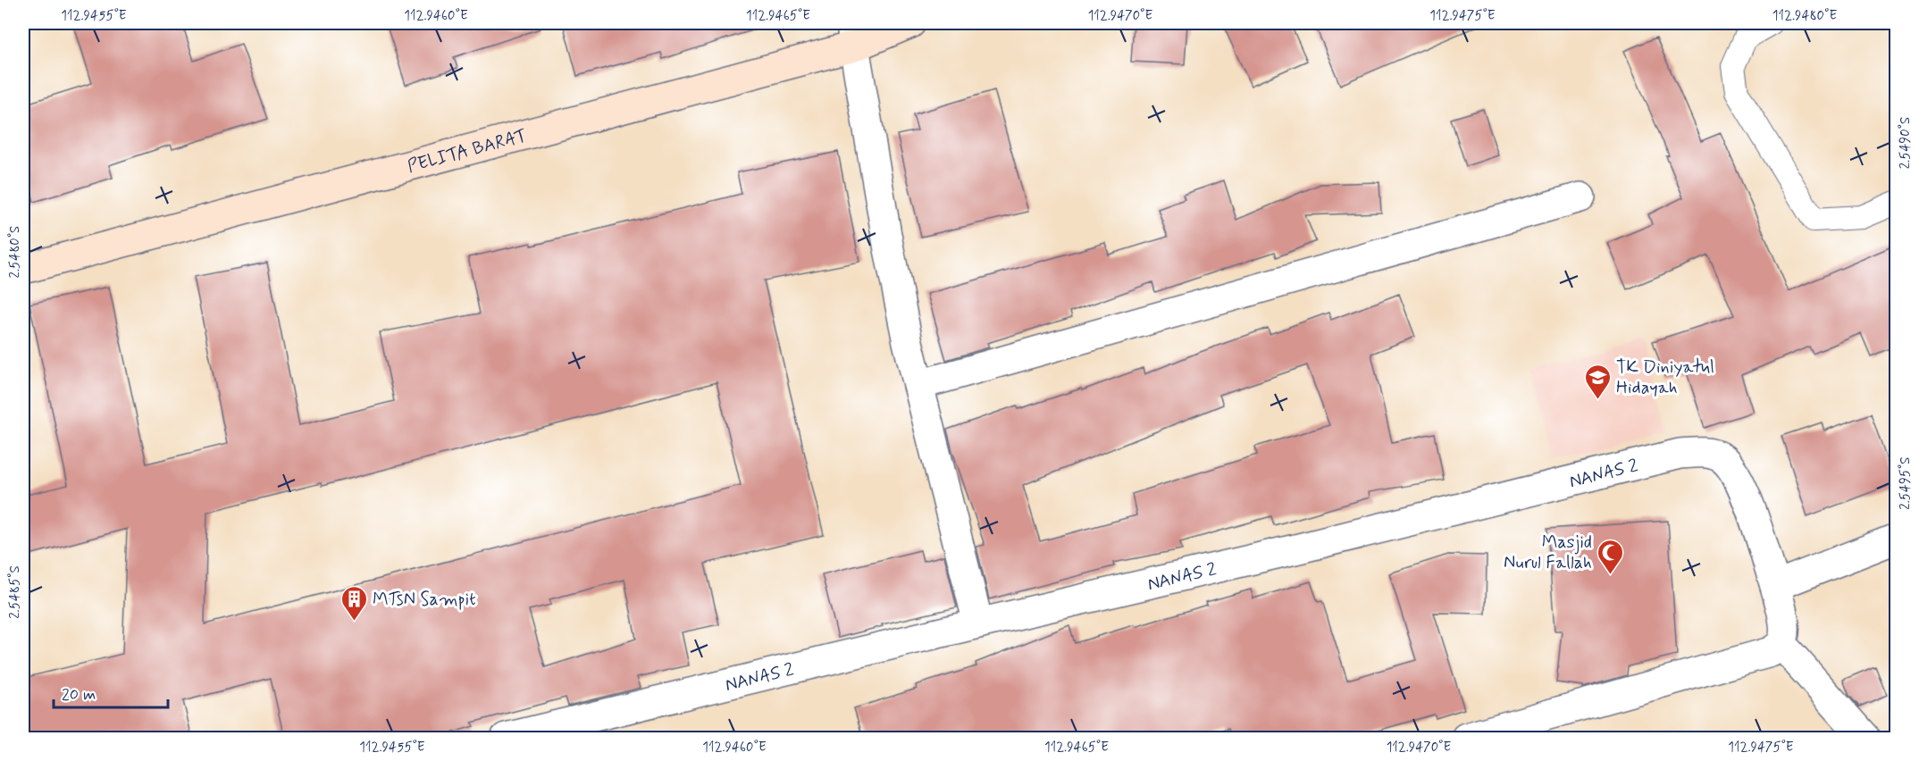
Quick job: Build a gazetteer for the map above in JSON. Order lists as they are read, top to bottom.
{
  "streets": {
    "street": ["PELITA BARAT", "NANAS 2"]
  },
  "places": {
    "school or university": ["TK Diniyatul Hidayah"],
    "mosque": ["Masjid Nurul Fallah"],
    "building": ["MTsN Sampit"]
  },
  "scale_bar": "20 m",
  "coordinates": [
    "112.9455°E",
    "112.9460°E",
    "112.9465°E",
    "112.9470°E",
    "112.9475°E",
    "112.9480°E",
    "2.5490°S",
    "2.5480°S",
    "2.5495°S",
    "2.5485°S"
  ]
}
